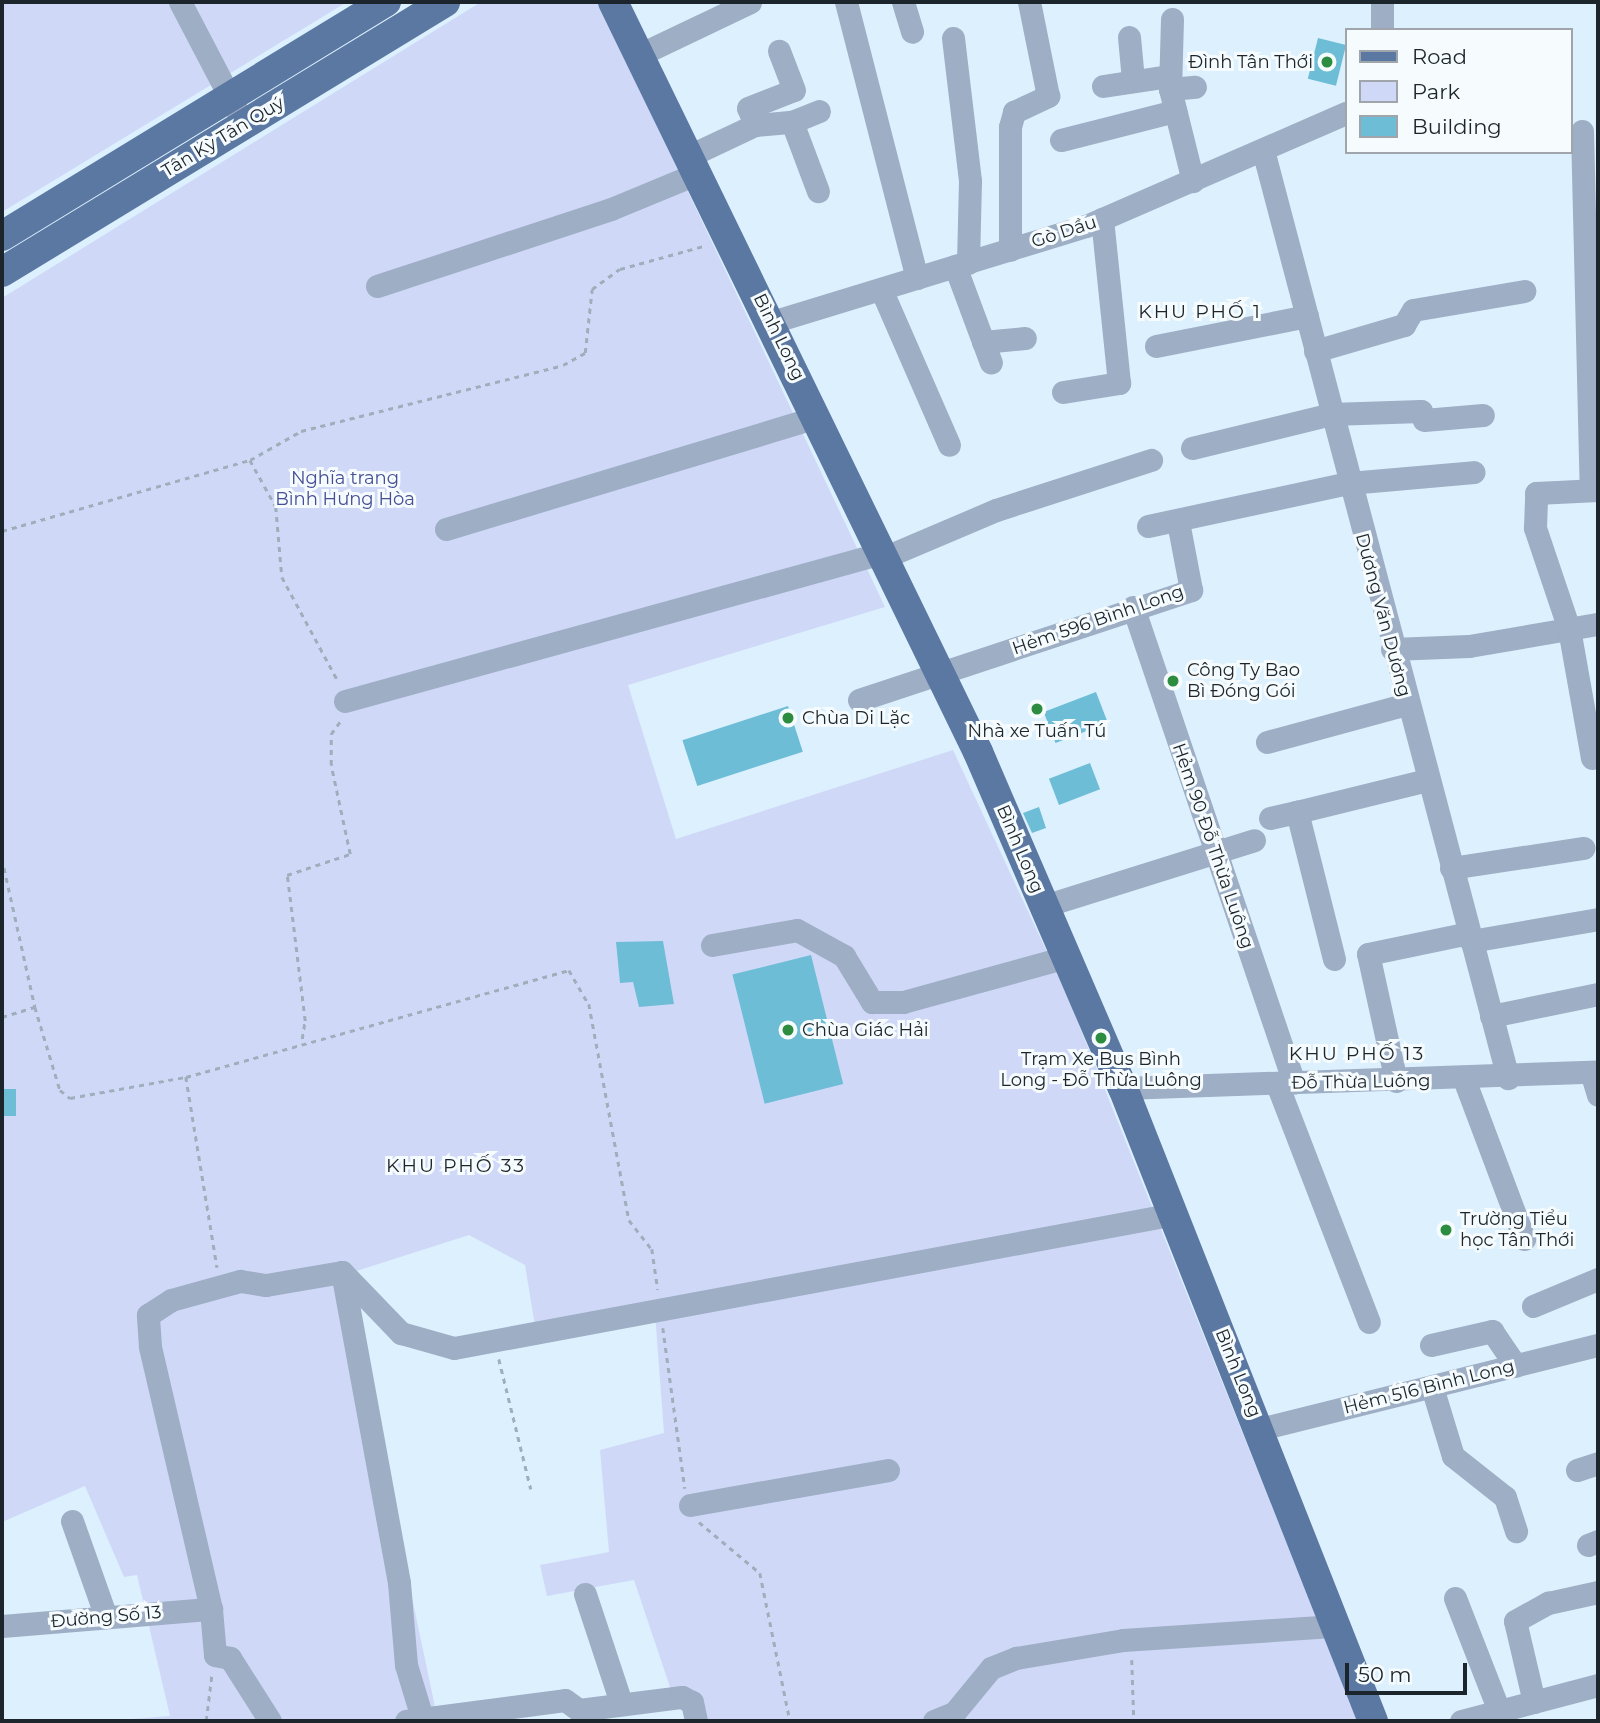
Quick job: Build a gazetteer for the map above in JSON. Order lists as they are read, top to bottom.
{
  "streets": {
    "main road": ["Tân Kỳ Tân Quý", "Bình Long"],
    "street": [
      "Gò Dầu",
      "Dương Văn Dương",
      "Hẻm 596 Bình Long",
      "Hẻm 90 Đỗ Thừa Luông",
      "Đỗ Thừa Luông",
      "Hẻm 516 Bình Long",
      "Đường Số 13"
    ]
  },
  "crossings": [
    ["Gò Dầu", "Bình Long"],
    ["Gò Dầu", "Dương Văn Dương"],
    ["Bình Long", "Hẻm 596 Bình Long"],
    ["Bình Long", "Đỗ Thừa Luông"],
    ["Bình Long", "Hẻm 516 Bình Long"],
    ["Dương Văn Dương", "Đỗ Thừa Luông"],
    ["Hẻm 596 Bình Long", "Hẻm 90 Đỗ Thừa Luông"],
    ["Hẻm 90 Đỗ Thừa Luông", "Đỗ Thừa Luông"]
  ],
  "districts": ["KHU PHỐ 1", "KHU PHỐ 13", "KHU PHỐ 33"],
  "parks": ["Nghĩa trang Bình Hưng Hòa"],
  "places": [
    "Đình Tân Thới",
    "Công Ty Bao Bì Đóng Gói",
    "Nhà xe Tuấn Tú",
    "Chùa Di Lặc",
    "Chùa Giác Hải",
    "Trạm Xe Bus Bình Long - Đỗ Thừa Luông",
    "Trường Tiểu học Tân Thới"
  ],
  "legend": ["Road", "Park", "Building"],
  "scale_bar": "50 m"
}
